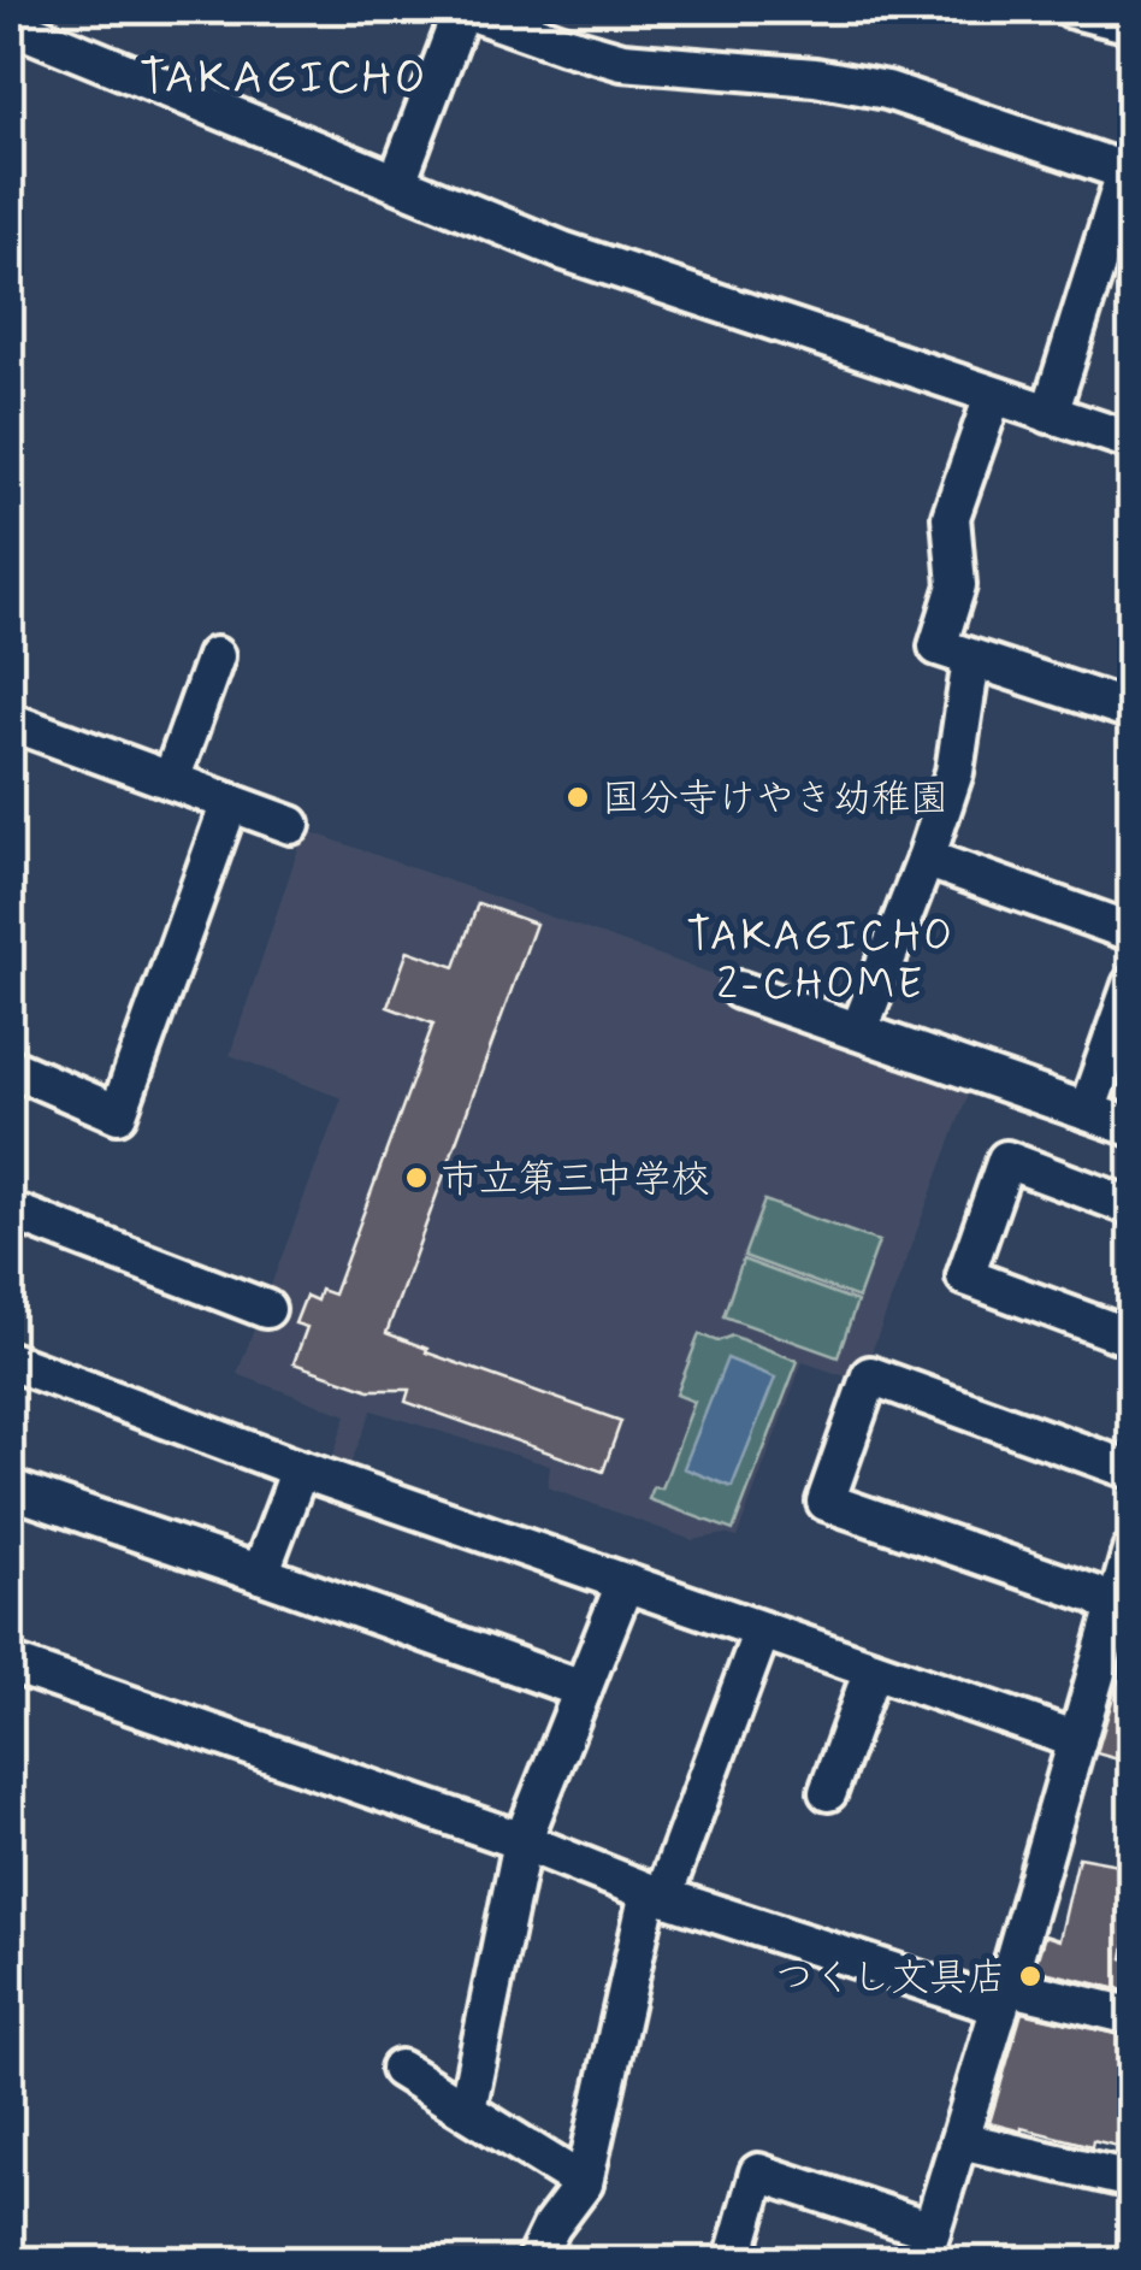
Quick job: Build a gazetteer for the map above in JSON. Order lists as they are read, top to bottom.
{
  "districts": ["TAKAGICHO", "TAKAGICHO 2-CHOME"],
  "places": ["国分寺けやき幼稚園", "市立第三中学校", "つくし文具店"]
}
